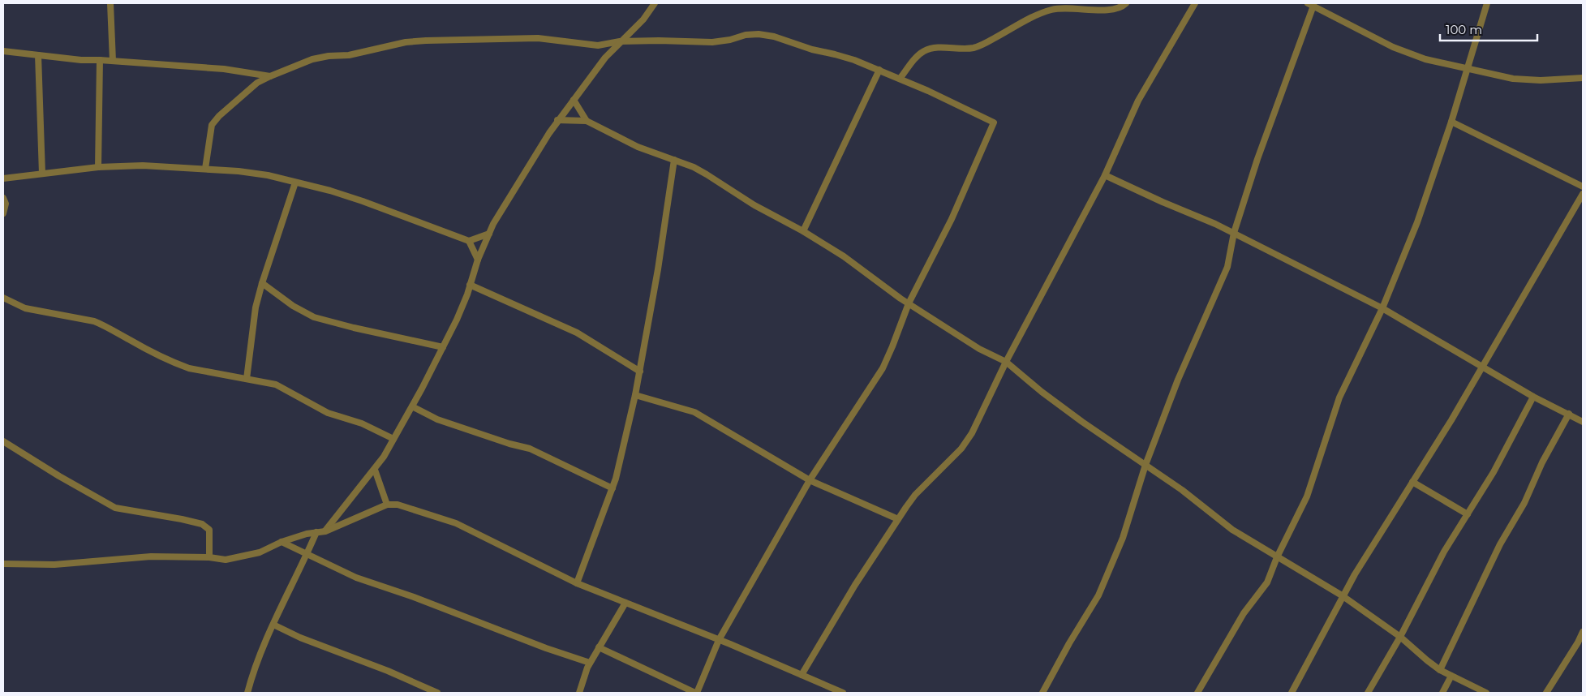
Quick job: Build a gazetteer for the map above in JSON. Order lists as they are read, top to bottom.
{
  "scale_bar": "100 m"
}
